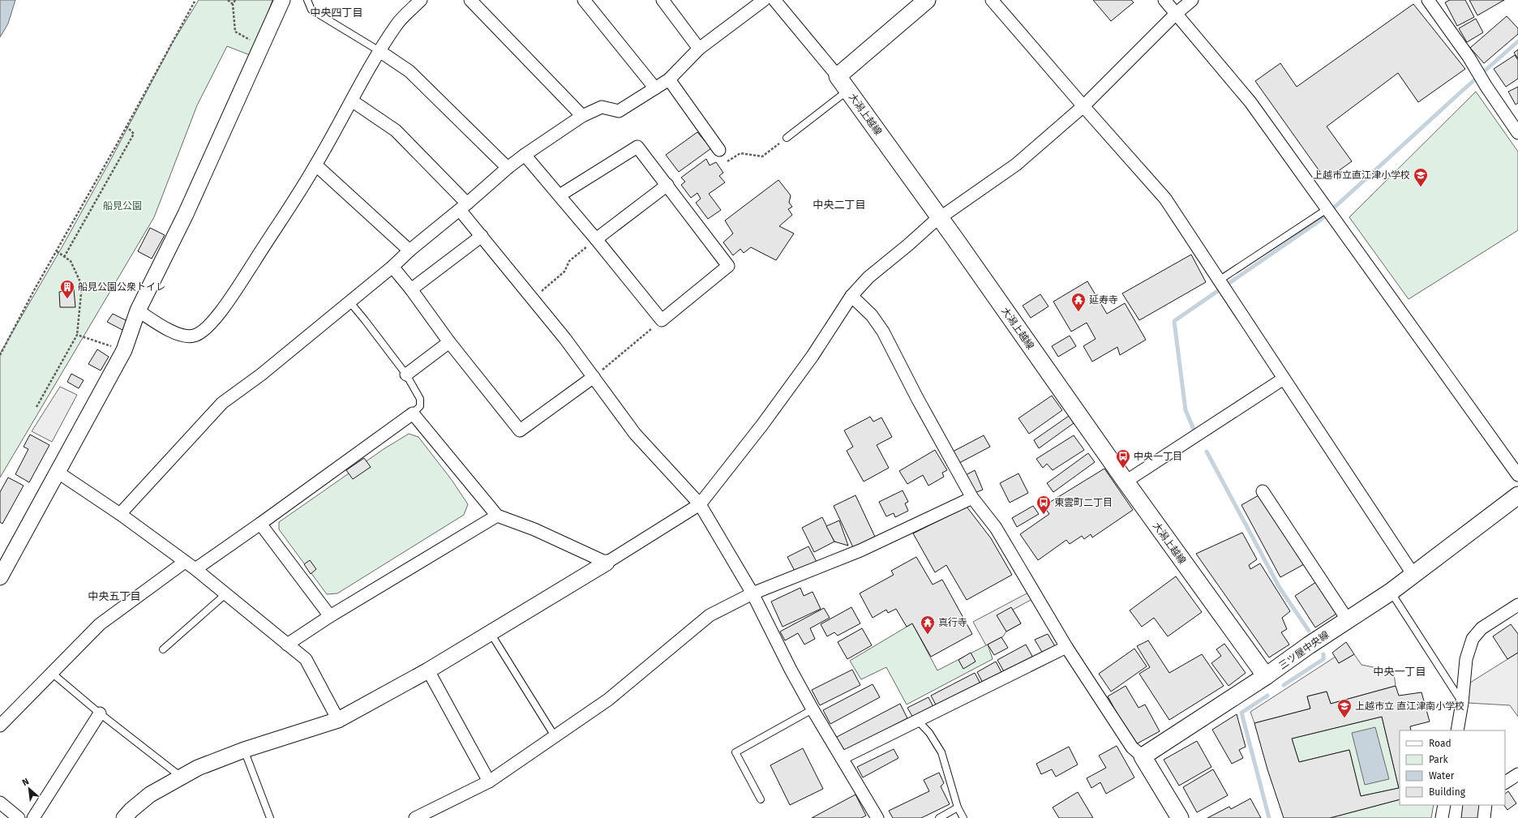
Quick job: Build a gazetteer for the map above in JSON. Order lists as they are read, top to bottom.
{
  "streets": {
    "main road": ["大潟上越線", "三ツ屋中央線"]
  },
  "crossings": [
    ["大潟上越線", "三ツ屋中央線"]
  ],
  "districts": [
    "中央四丁目",
    "中央二丁目",
    "中央五丁目",
    "中央一丁目"
  ],
  "parks": ["船見公園"],
  "places": {
    "school or university": ["上越市立直江津小学校", "上越市立 直江津南小学校"],
    "building": ["船見公園公衆トイレ"],
    "temple": ["延寿寺", "真行寺"],
    "bus stop": ["中央一丁目", "東雲町二丁目"]
  },
  "legend": [
    "Road",
    "Park",
    "Water",
    "Building"
  ],
  "north": "top left"
}
